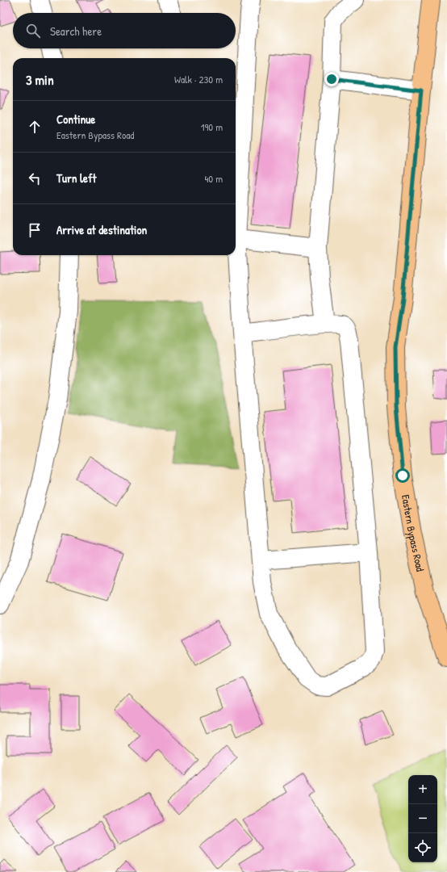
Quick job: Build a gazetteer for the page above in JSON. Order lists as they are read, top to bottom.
{
  "streets": {
    "main road": ["Eastern Bypass Road"]
  },
  "page": {
    "search": "Search here",
    "heading": ["3 min", "Walk · 230 m"],
    "list": [
      ["Continue", "Eastern Bypass Road", "190 m"],
      ["Turn left", "40 m"],
      "Arrive at destination"
    ],
    "map_buttons": ["+", "−"]
  }
}
